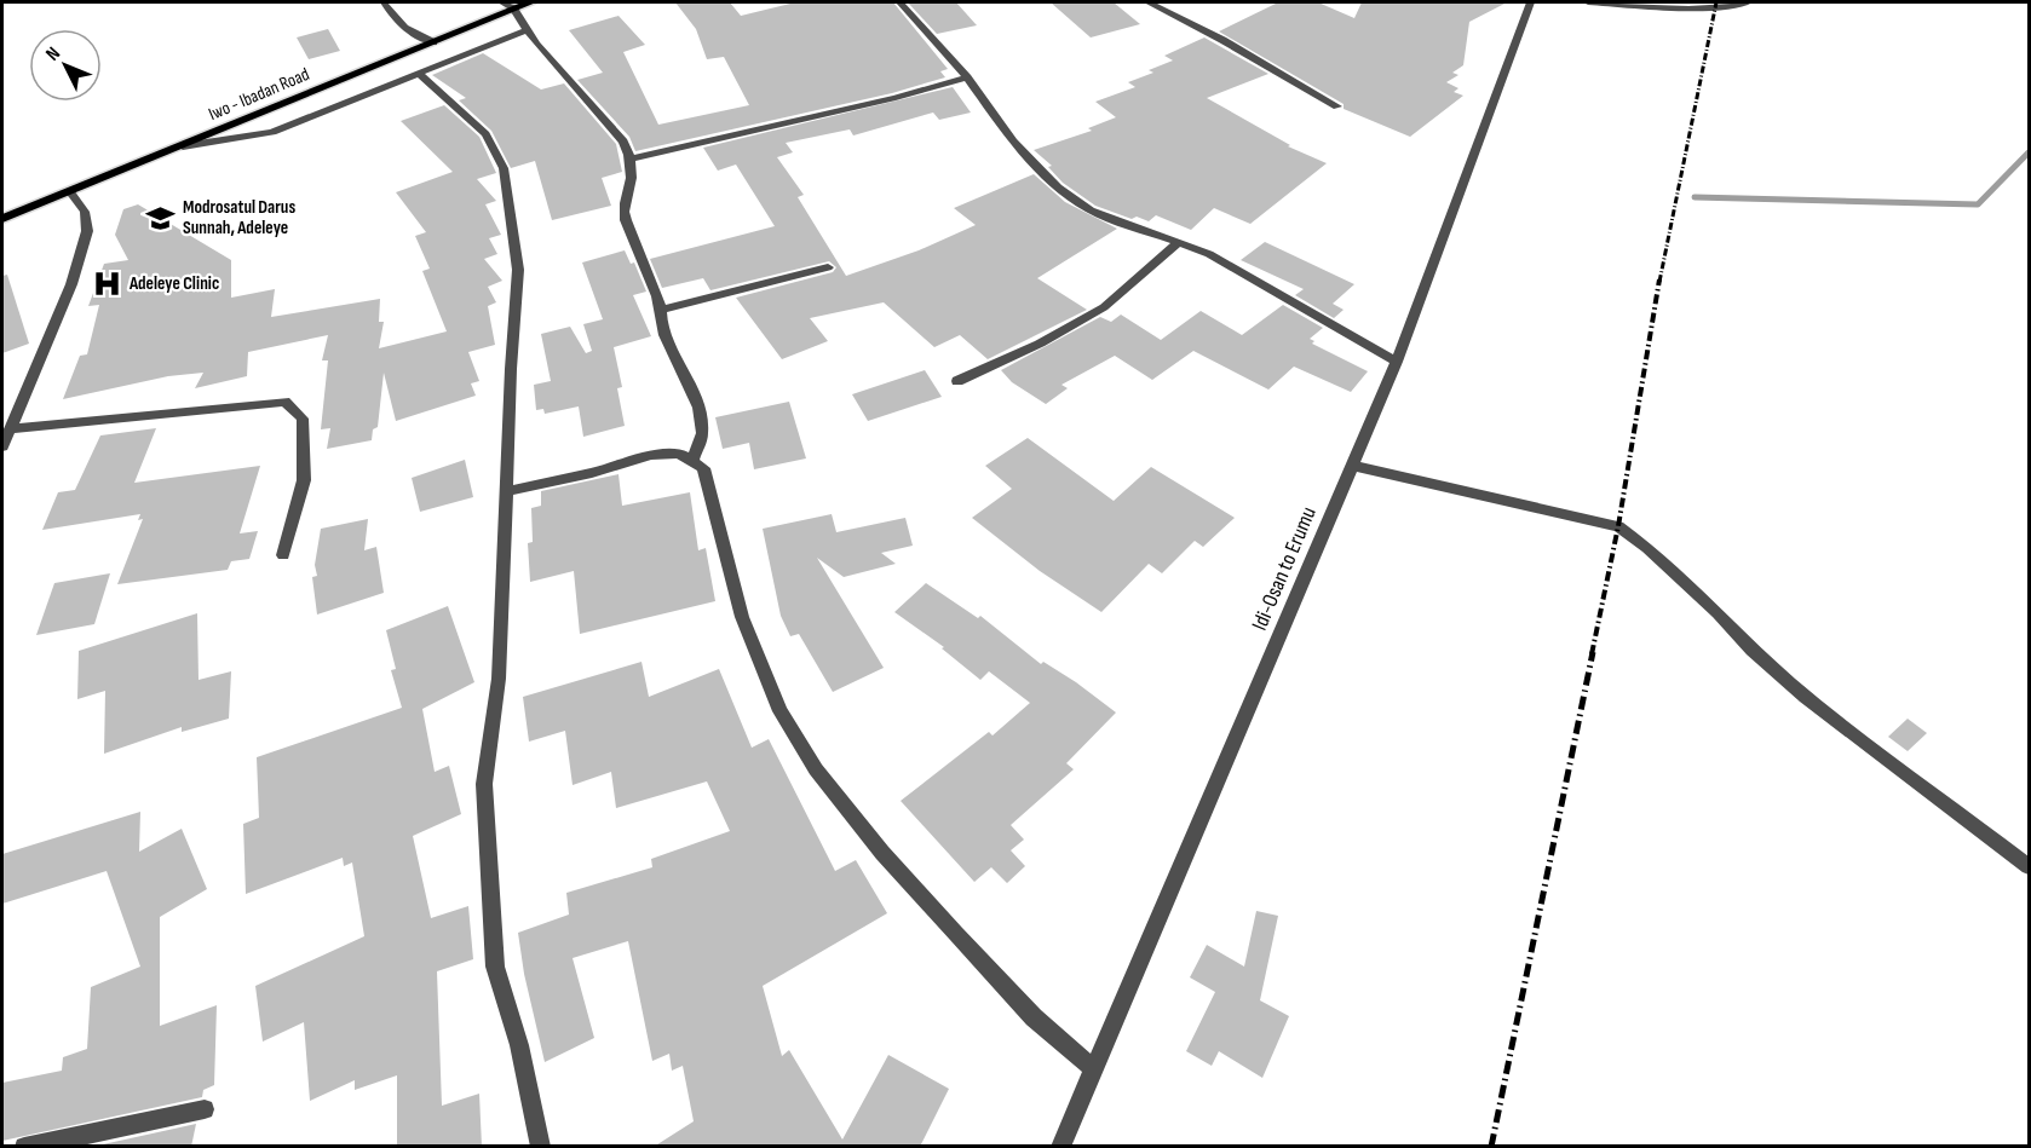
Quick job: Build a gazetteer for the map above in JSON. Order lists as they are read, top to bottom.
{
  "streets": {
    "main road": ["Iwo - Ibadan Road"],
    "street": ["Idi-Osan to Erumu"]
  },
  "places": {
    "school or university": ["Modrosatul Darus Sunnah, Adeleye"],
    "hospital": ["Adeleye Clinic"]
  },
  "north": "top left"
}
